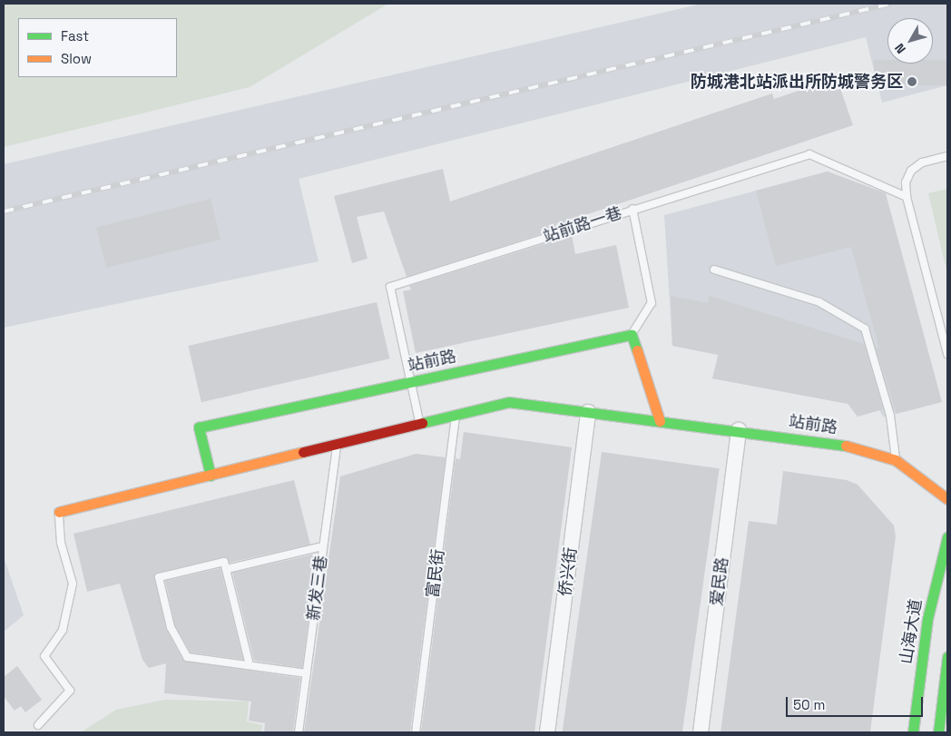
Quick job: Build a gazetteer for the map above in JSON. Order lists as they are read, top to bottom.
{
  "streets": {
    "street": [
      "站前路",
      "侨兴街",
      "爱民路",
      "山海大道"
    ],
    "lane": ["站前路一巷", "富民街", "新发三巷"]
  },
  "crossings": [
    ["站前路一巷", "站前路"],
    ["站前路", "侨兴街"],
    ["站前路", "富民街"],
    ["站前路", "爱民路"],
    ["站前路", "新发三巷"]
  ],
  "places": ["防城港北站派出所防城警务区"],
  "legend": ["Fast", "Slow"],
  "scale_bar": "50 m",
  "north": "bottom left"
}
